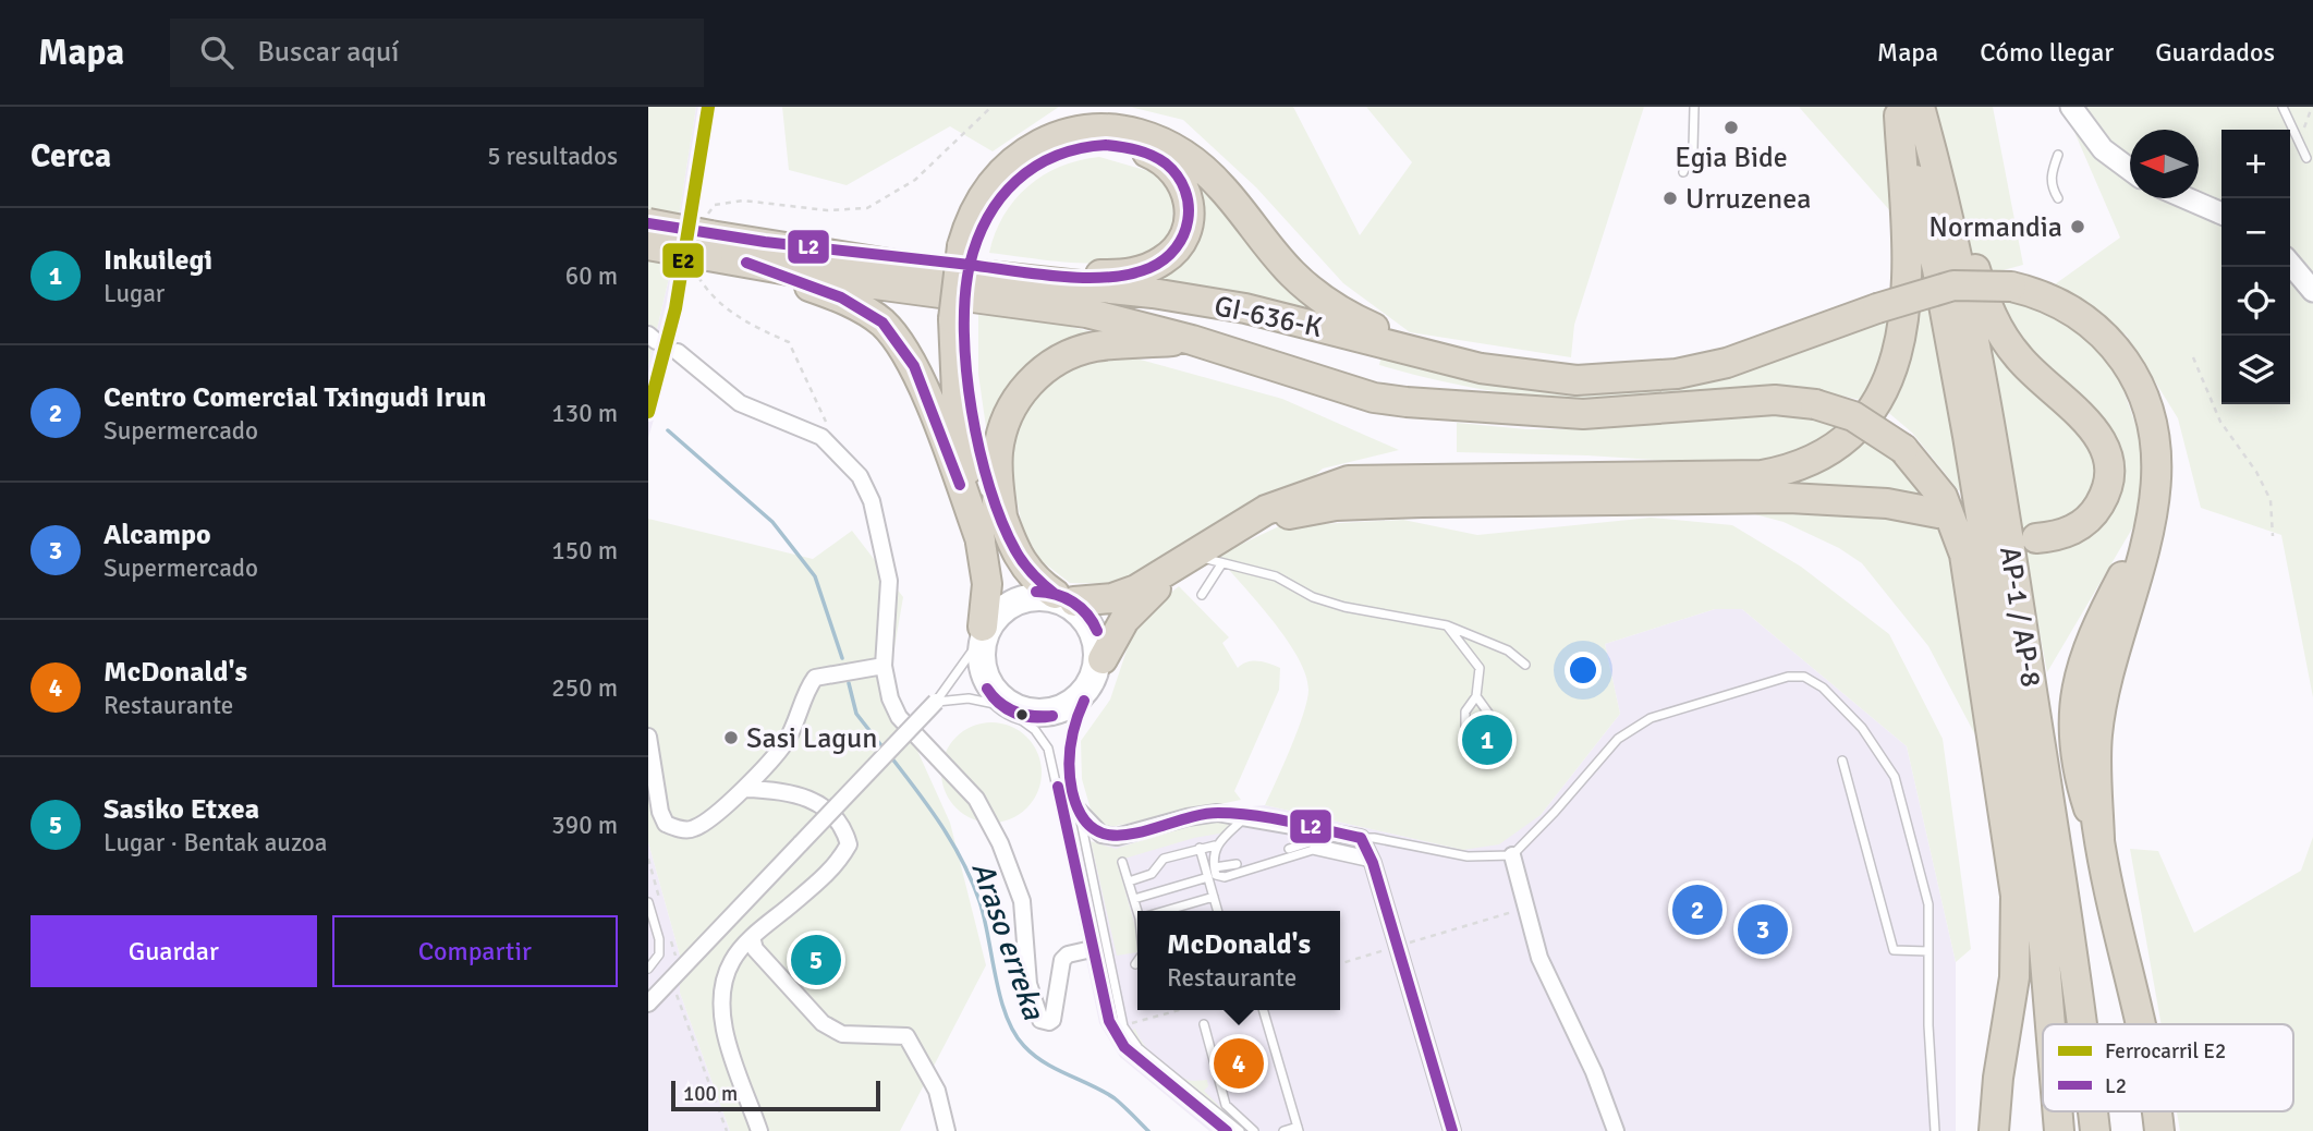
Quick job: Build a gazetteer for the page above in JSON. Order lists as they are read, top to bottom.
{
  "streets": {
    "highway": ["GI-636-K", "AP-1 / AP-8"]
  },
  "water": ["Araso erreka"],
  "places": [
    "Egia Bide",
    "Urruzenea",
    "Normandia",
    "Sasi Lagun"
  ],
  "lines": ["rail line E2", "transit line L2"],
  "legend": ["Ferrocarril E2", "L2"],
  "scale_bar": "100 m",
  "north": "left",
  "page": {
    "header": "Mapa",
    "search": "Buscar aquí",
    "nav": ["Mapa", "Cómo llegar", "Guardados"],
    "heading": ["Cerca", "5 resultados"],
    "map_buttons": ["+", "−"],
    "list": [
      {
        "mark": "1",
        "name": "Inkuilegi",
        "note": "Lugar",
        "value": "60 m"
      },
      {
        "mark": "2",
        "name": "Centro Comercial Txingudi Irun",
        "note": "Supermercado",
        "value": "130 m"
      },
      {
        "mark": "3",
        "name": "Alcampo",
        "note": "Supermercado",
        "value": "150 m"
      },
      {
        "mark": "4",
        "name": "McDonald's",
        "note": "Restaurante",
        "value": "250 m"
      },
      {
        "mark": "5",
        "name": "Sasiko Etxea",
        "note": "Lugar · Bentak auzoa",
        "value": "390 m"
      }
    ],
    "pins": [
      "1",
      "2",
      "3",
      "5",
      "4"
    ],
    "buttons": ["Guardar", "Compartir"],
    "popup": ["McDonald's", "Restaurante"],
    "scale": "100 m"
  }
}
